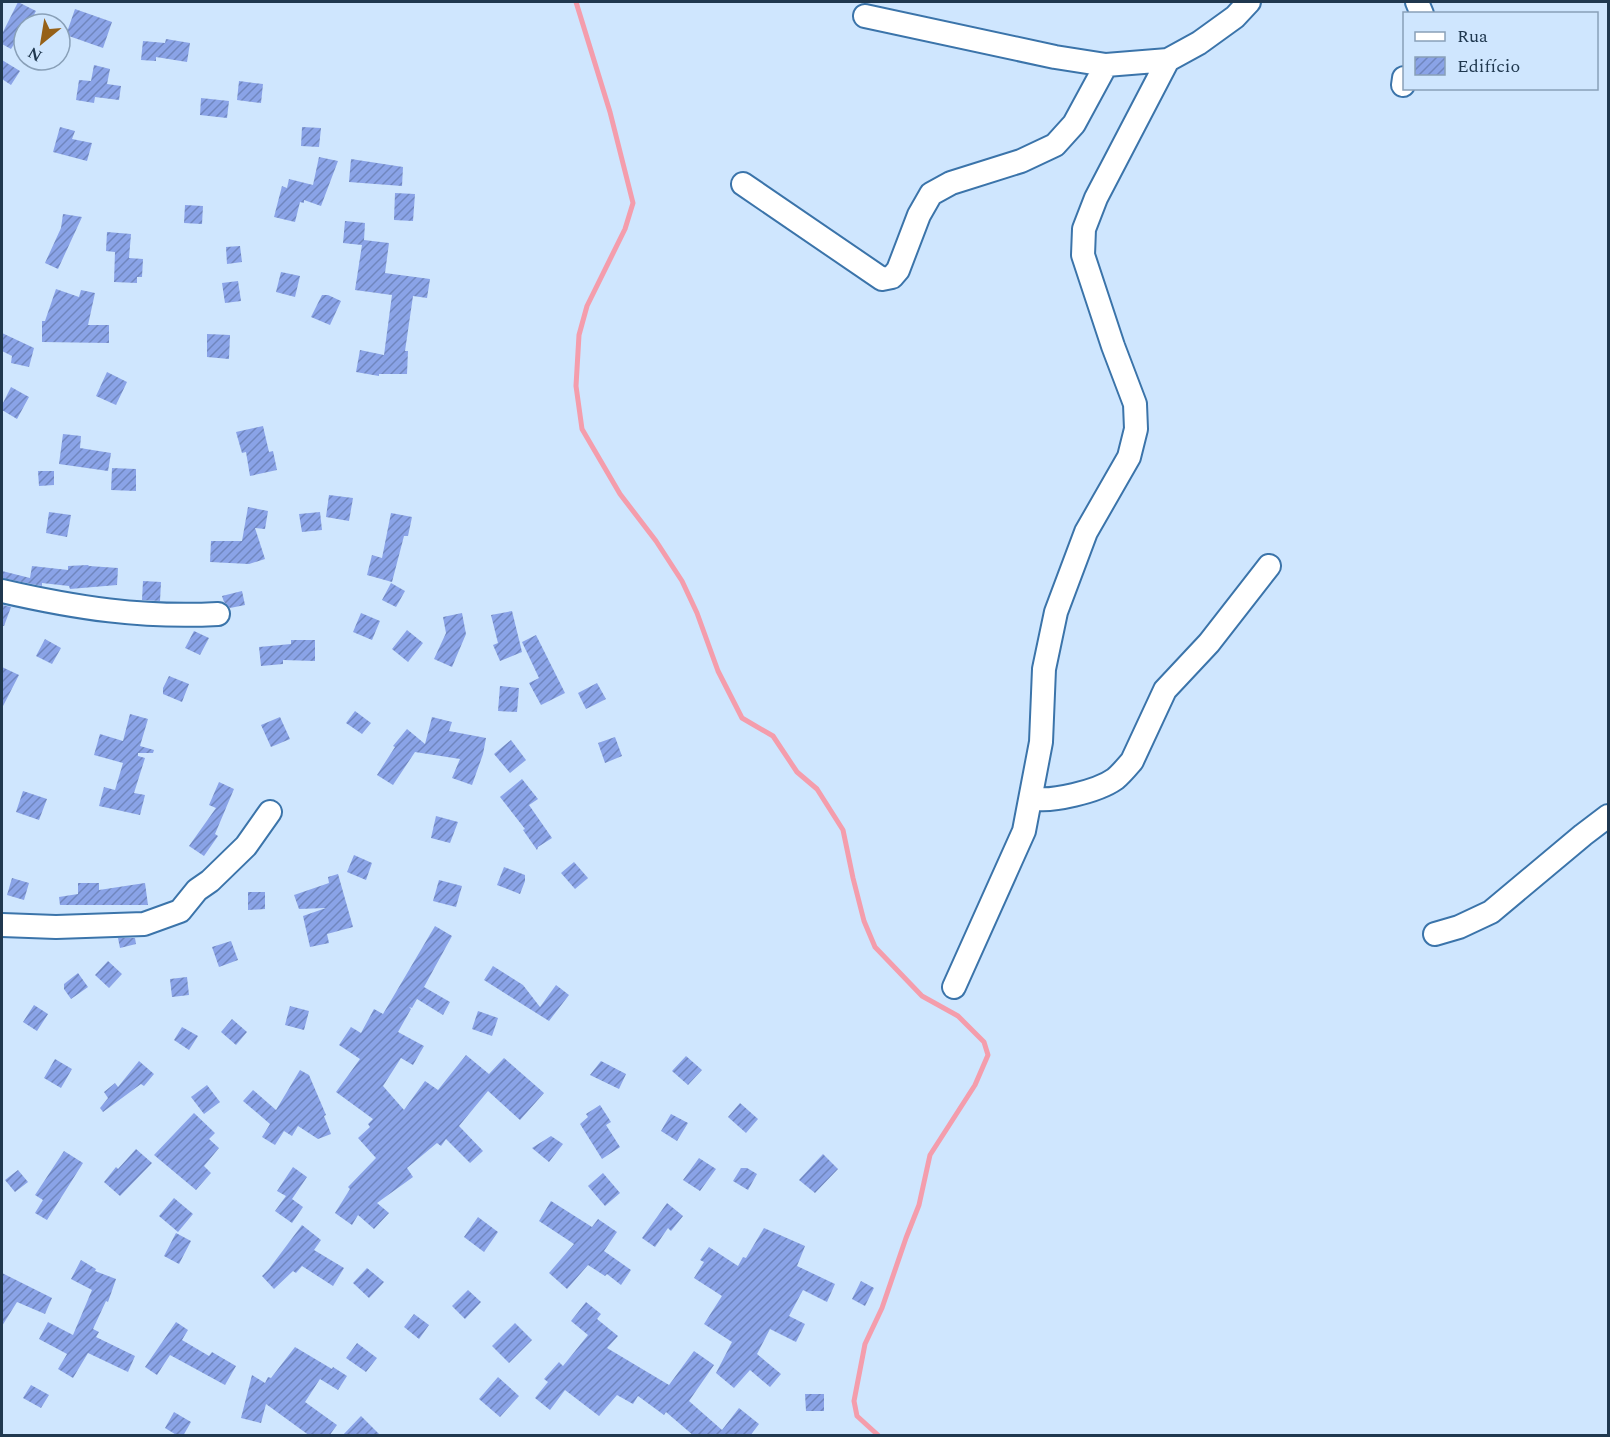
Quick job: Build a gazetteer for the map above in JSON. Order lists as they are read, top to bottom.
{
  "legend": ["Rua", "Edifício"],
  "north": "bottom left"
}
